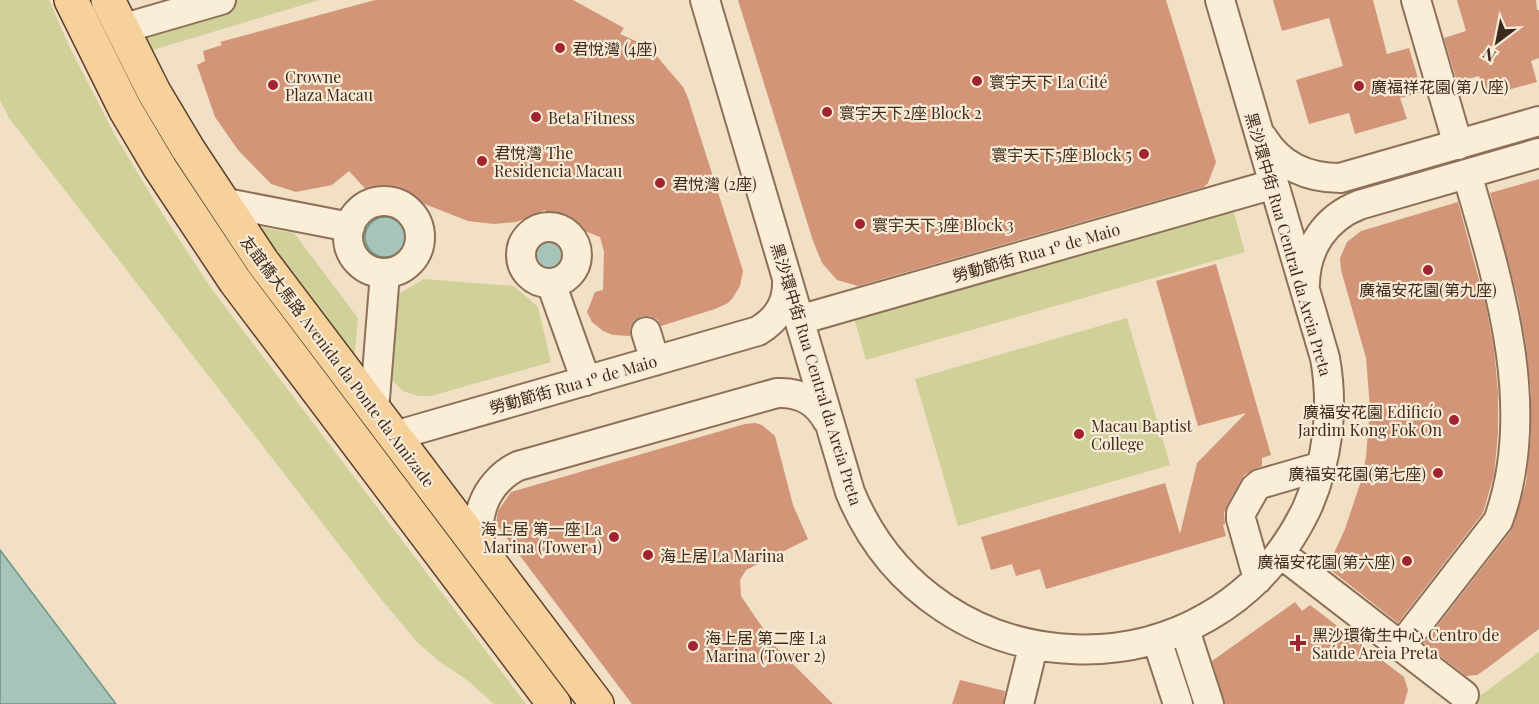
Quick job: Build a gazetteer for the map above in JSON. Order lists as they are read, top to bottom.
{
  "streets": {
    "main road": ["友誼橋大馬路 Avenida da Ponte da Amizade"],
    "street": ["黑沙環中街 Rua Central da Areia Preta", "勞動節街 Rua 1º de Maio"]
  },
  "crossings": [
    ["黑沙環中街 Rua Central da Areia Preta", "勞動節街 Rua 1º de Maio"],
    ["勞動節街 Rua 1º de Maio", "友誼橋大馬路 Avenida da Ponte da Amizade"]
  ],
  "places": {
    "other": [
      "君悅灣 (4座)",
      "寰宇天下 La Cité",
      "Crowne Plaza Macau",
      "廣福祥花園(第八座)",
      "寰宇天下2座 Block 2",
      "Beta Fitness",
      "寰宇天下5座 Block 5",
      "君悅灣 The Residencia Macau",
      "君悅灣 (2座)",
      "寰宇天下3座 Block 3",
      "廣福安花園(第九座)",
      "廣福安花園 Edificío Jardim Kong Fok On",
      "Macau Baptist College",
      "廣福安花園(第七座)",
      "海上居 第一座 La Marina (Tower 1)",
      "海上居 La Marina",
      "廣福安花園(第六座)",
      "海上居 第二座 La Marina (Tower 2)"
    ],
    "health": ["黑沙環衛生中心 Centro de Saúde Areia Preta"]
  },
  "north": "bottom left"
}
